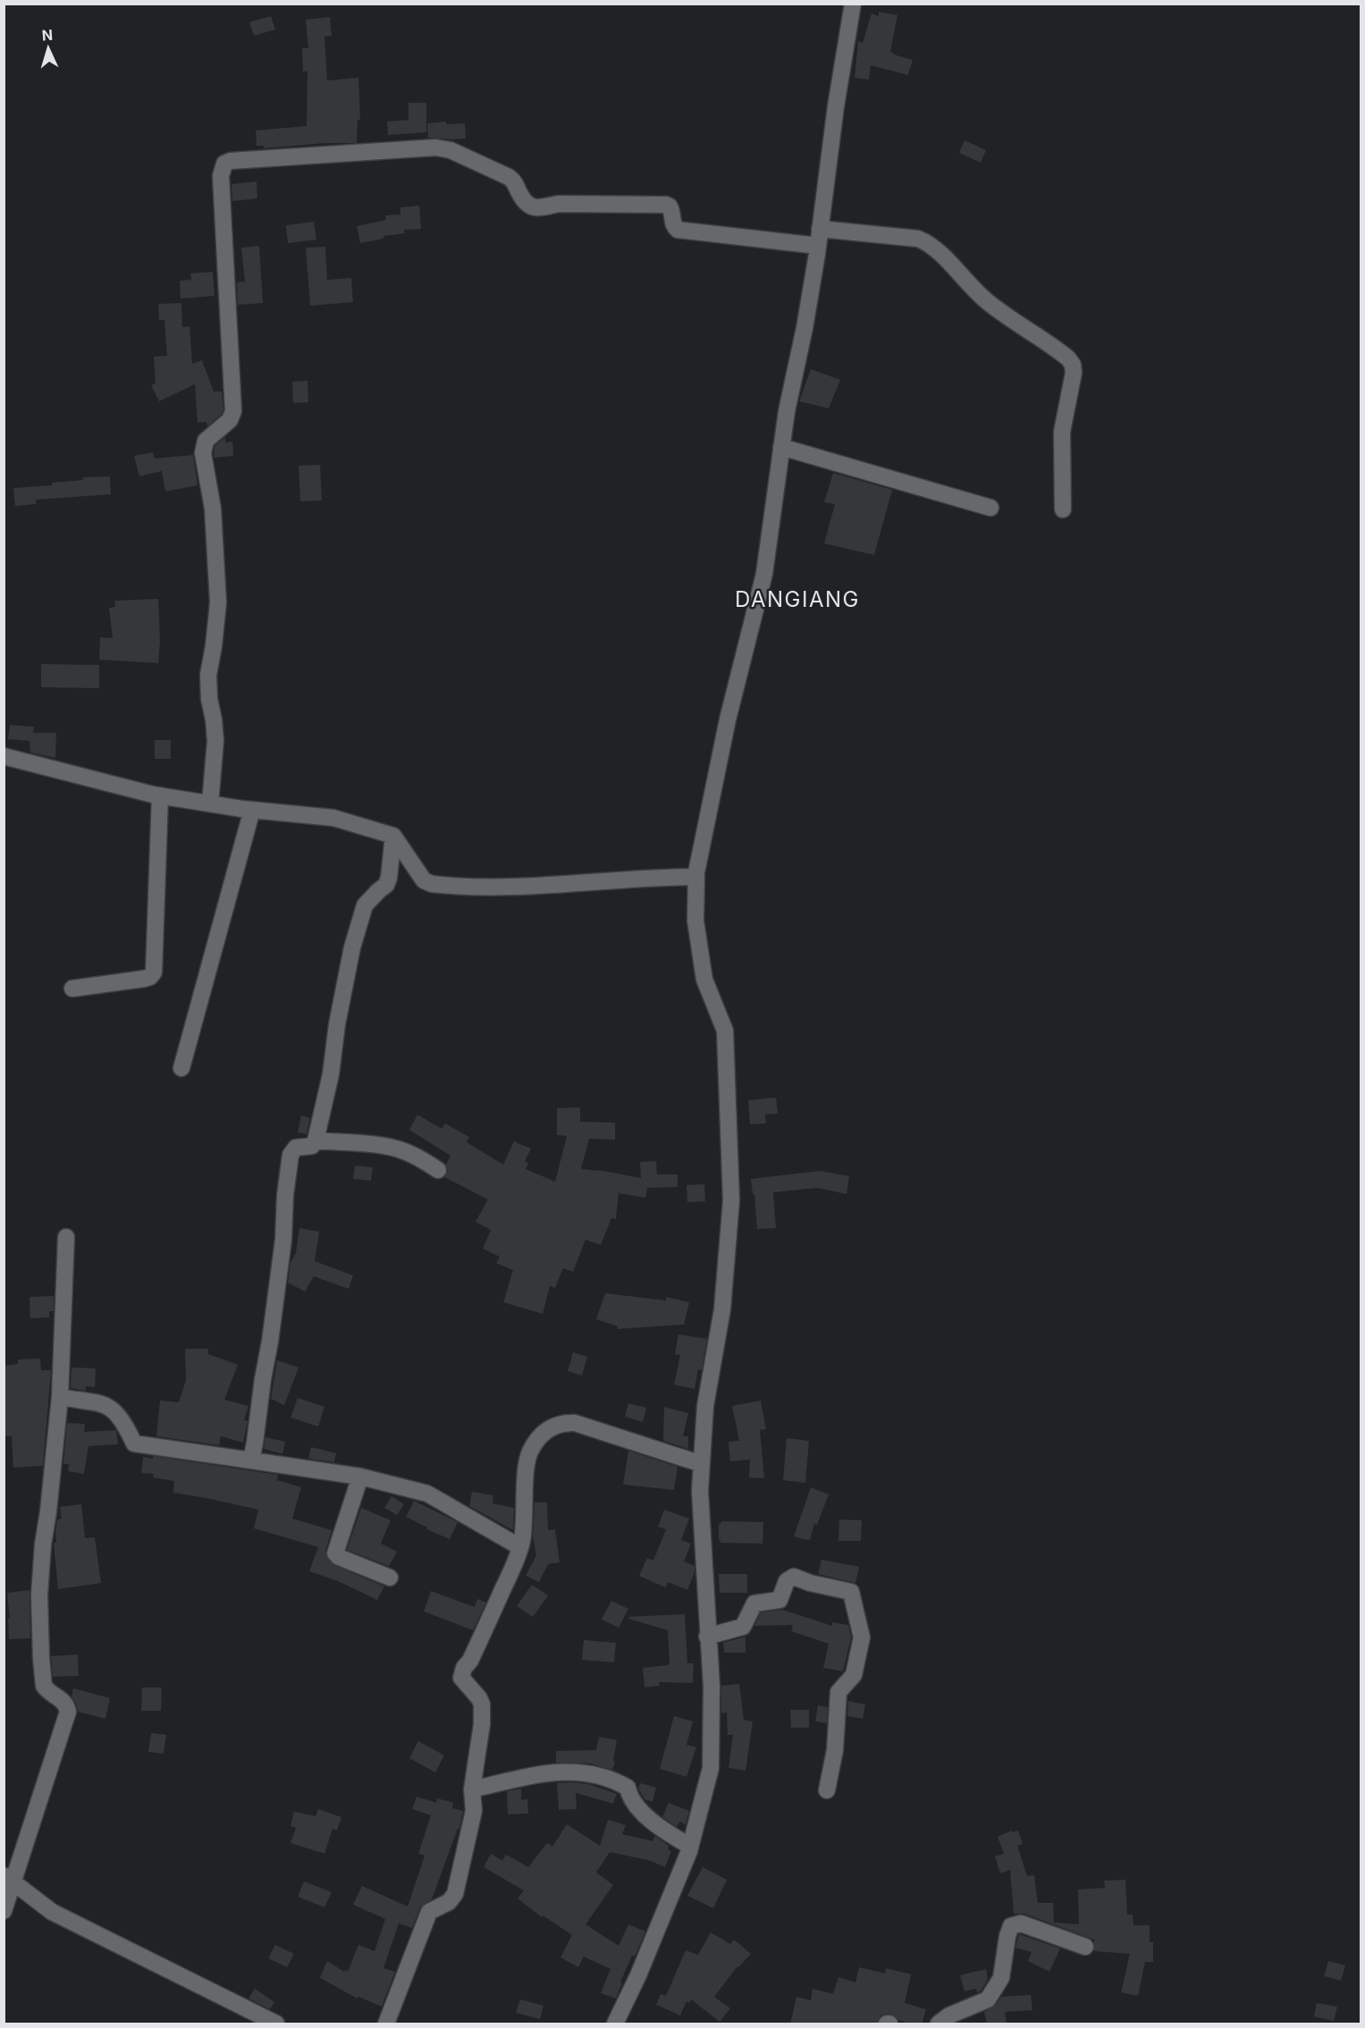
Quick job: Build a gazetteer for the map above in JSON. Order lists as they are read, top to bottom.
{
  "districts": ["DANGIANG"],
  "north": "top"
}
